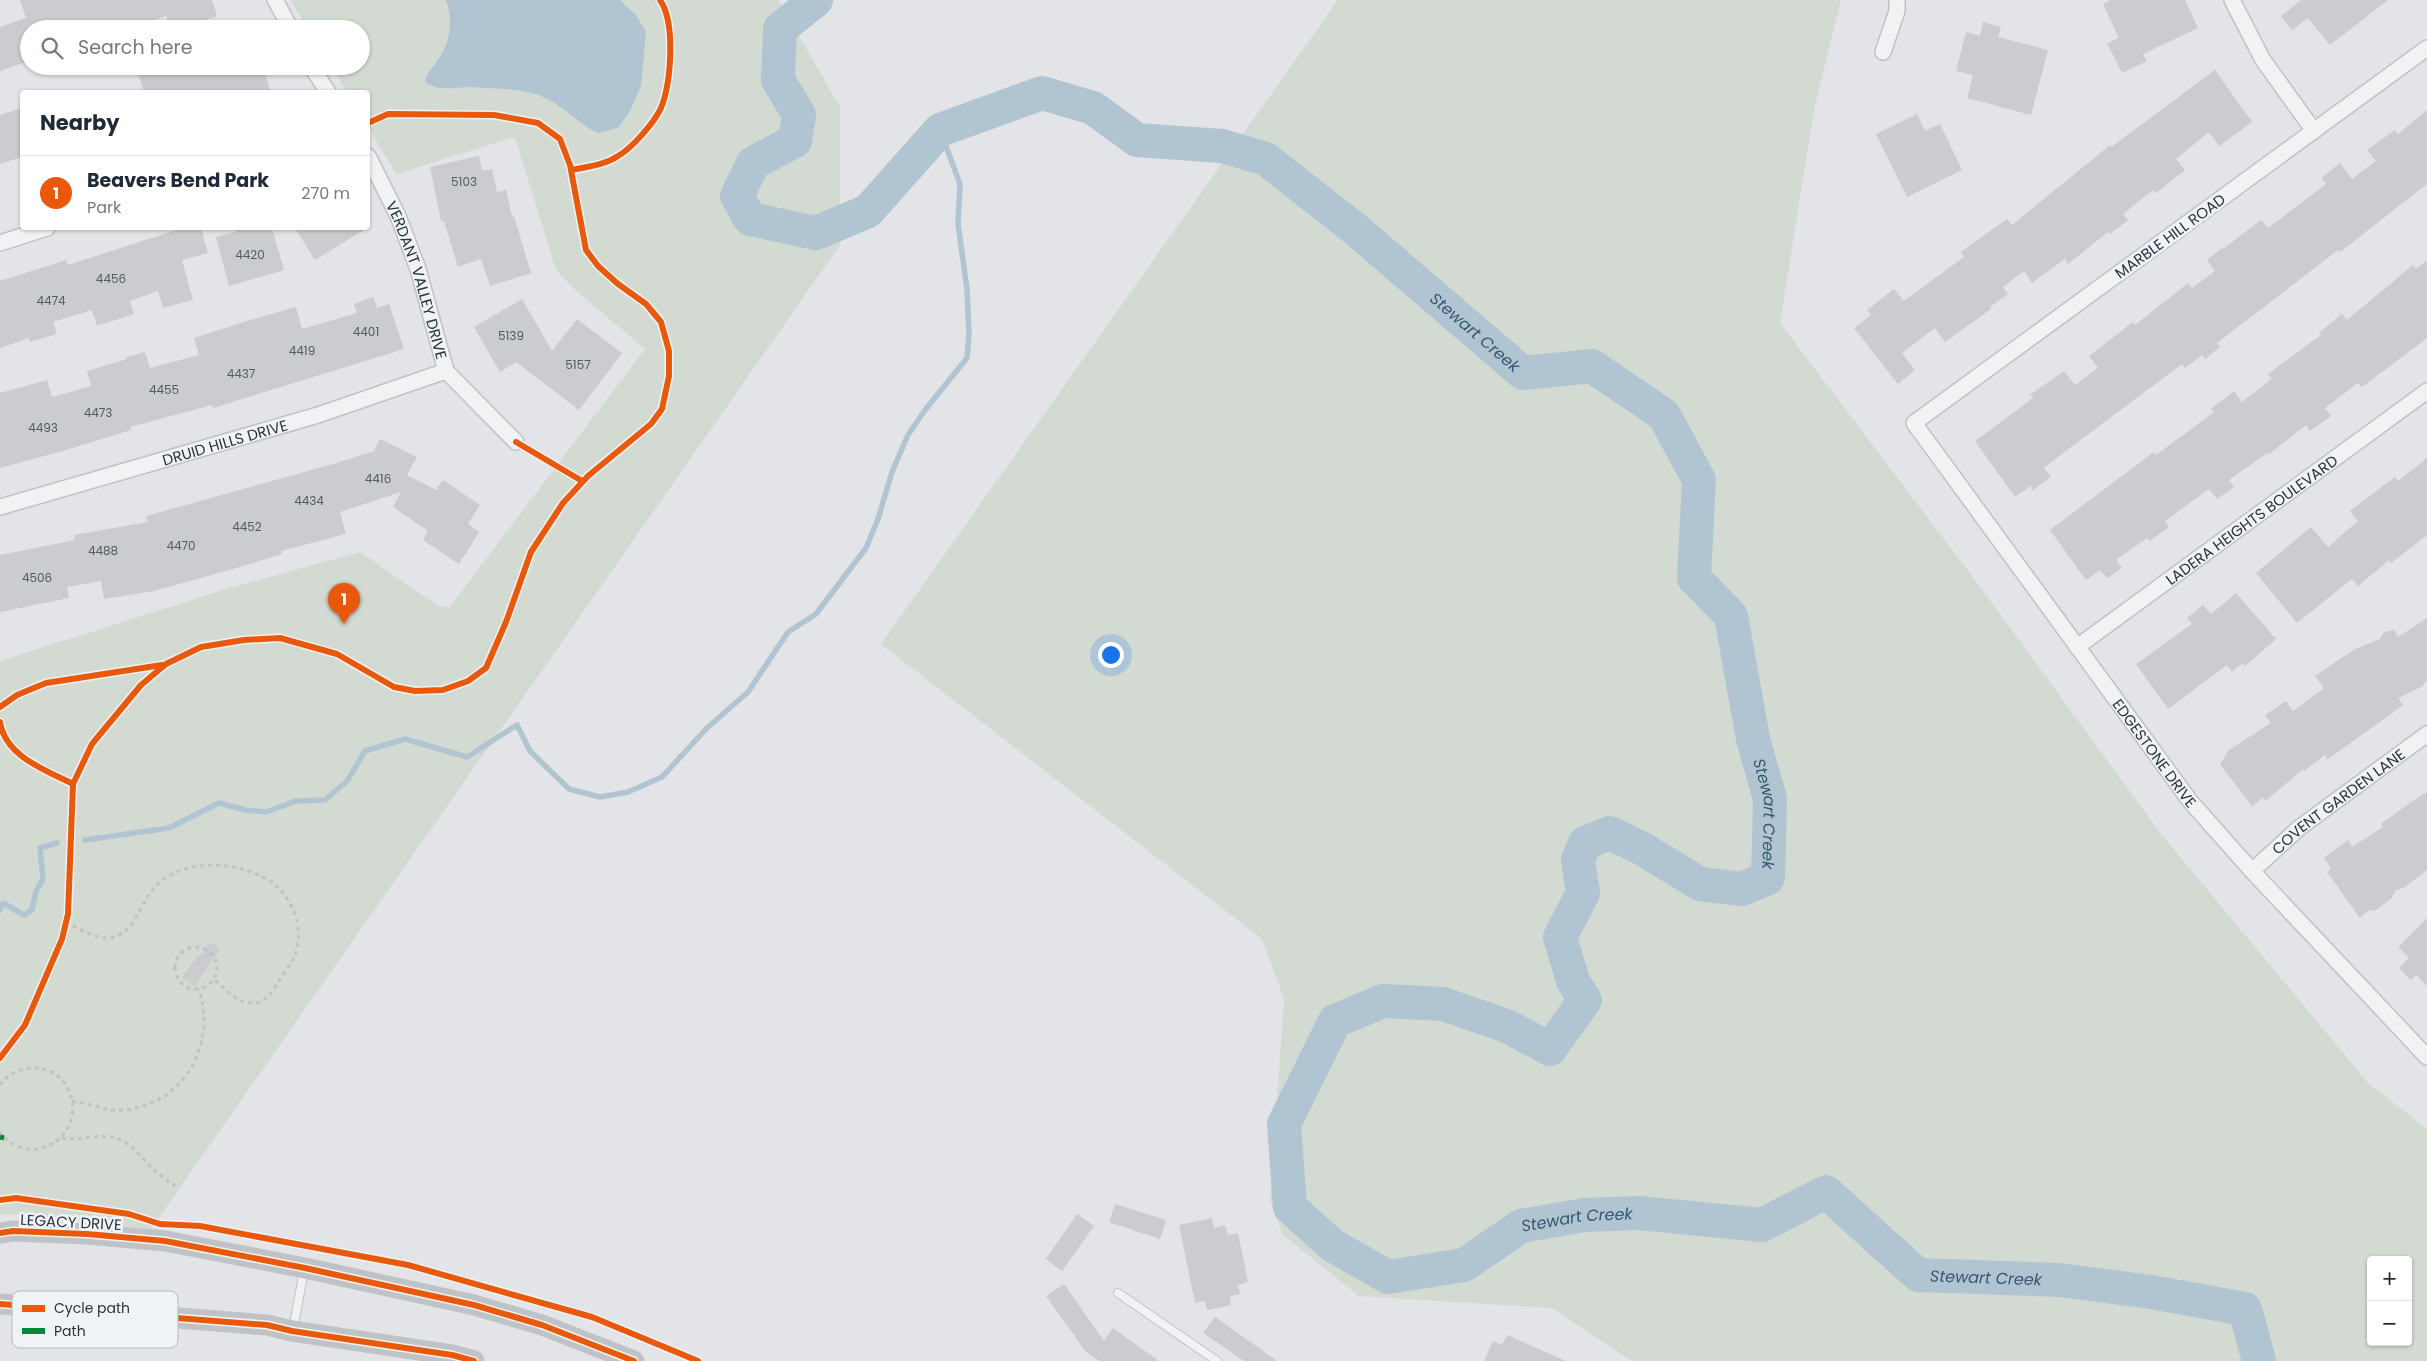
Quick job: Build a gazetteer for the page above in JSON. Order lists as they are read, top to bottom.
{
  "streets": {
    "main road": ["LEGACY DRIVE"],
    "street": [
      "MARBLE HILL ROAD",
      "VERDANT VALLEY DRIVE",
      "DRUID HILLS DRIVE",
      "LADERA HEIGHTS BOULEVARD",
      "EDGESTONE DRIVE",
      "COVENT GARDEN LANE"
    ]
  },
  "crossings": [
    ["MARBLE HILL ROAD", "EDGESTONE DRIVE"],
    ["VERDANT VALLEY DRIVE", "DRUID HILLS DRIVE"],
    ["LADERA HEIGHTS BOULEVARD", "EDGESTONE DRIVE"],
    ["EDGESTONE DRIVE", "COVENT GARDEN LANE"]
  ],
  "water": ["Stewart Creek"],
  "house_numbers": [
    "5103",
    "4420",
    "4456",
    "4474",
    "4401",
    "5139",
    "4419",
    "5157",
    "4437",
    "4455",
    "4473",
    "4493",
    "4416",
    "4434",
    "4452",
    "4470",
    "4488",
    "4506"
  ],
  "legend": ["Cycle path", "Path"],
  "page": {
    "search": "Search here",
    "heading": "Nearby",
    "list": [
      {
        "mark": "1",
        "name": "Beavers Bend Park",
        "note": "Park",
        "value": "270 m"
      }
    ],
    "pins": "1",
    "map_buttons": ["+", "−"]
  }
}
